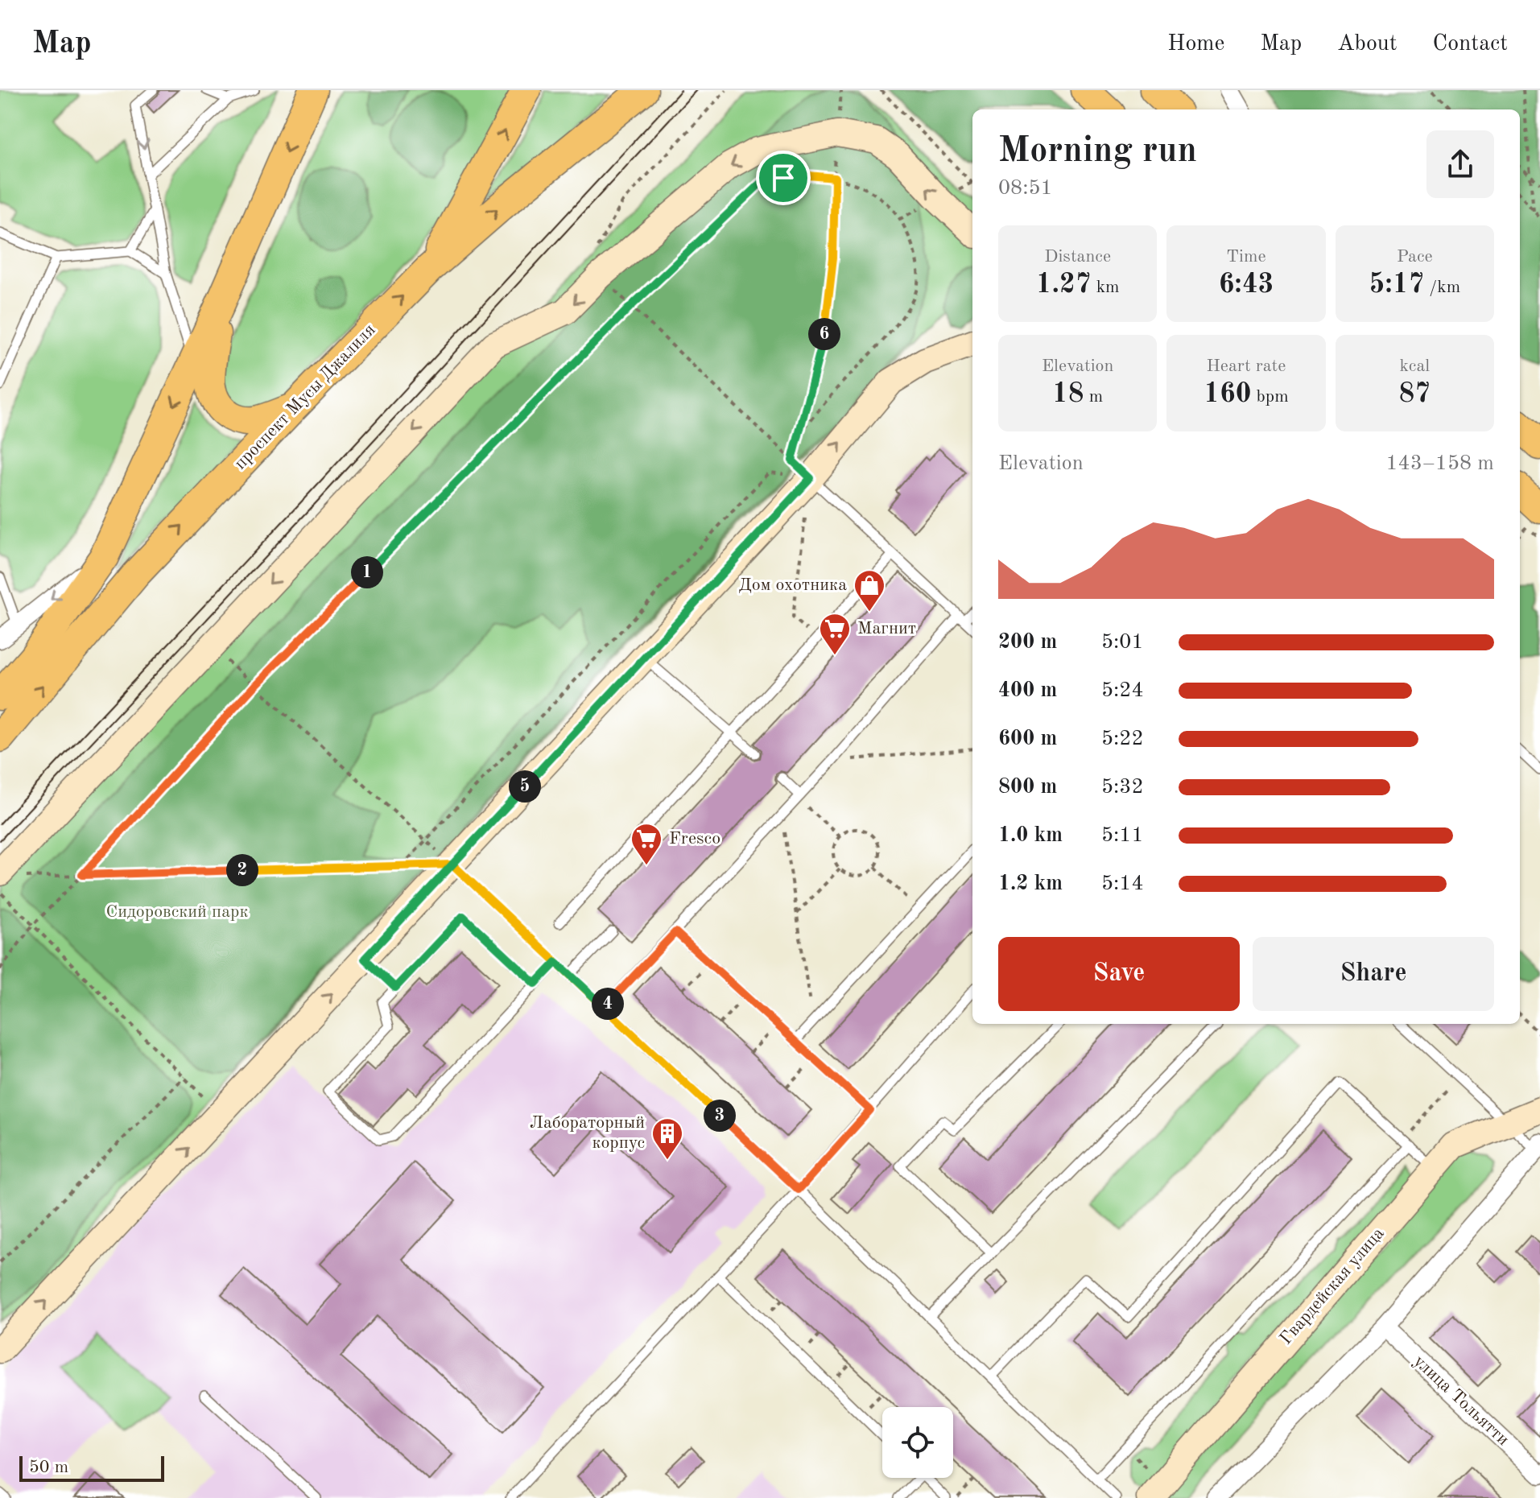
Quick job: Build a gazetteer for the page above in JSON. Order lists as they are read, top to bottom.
{
  "streets": {
    "main road": ["проспект Мусы Джалиля"],
    "street": ["Гвардейская улица", "улица Тольятти"]
  },
  "parks": ["Сидоровский парк"],
  "places": {
    "shop": ["Дом охотника"],
    "supermarket": ["Магнит", "Fresco"],
    "building": ["Лабораторный корпус"]
  },
  "scale_bar": "50 m",
  "page": {
    "header": "Map",
    "nav": [
      "Home",
      "Map",
      "About",
      "Contact"
    ],
    "heading": ["Morning run", "08:51"],
    "stats": [
      ["Distance", "1.27 km"],
      ["Time", "6:43"],
      ["Pace", "5:17 /km"],
      ["Elevation", "18 m"],
      ["Heart rate", "160 bpm"],
      ["kcal", "87"]
    ],
    "pins": [
      "6",
      "1",
      "5",
      "2",
      "4",
      "3"
    ],
    "chart": ["Elevation", "143–158 m"],
    "list": [
      {
        "name": "200 m",
        "note": "5:01"
      },
      {
        "name": "400 m",
        "note": "5:24"
      },
      {
        "name": "600 m",
        "note": "5:22"
      },
      {
        "name": "800 m",
        "note": "5:32"
      },
      {
        "name": "1.0 km",
        "note": "5:11"
      },
      {
        "name": "1.2 km",
        "note": "5:14"
      }
    ],
    "buttons": ["Save", "Share"],
    "scale": "50 m"
  }
}
